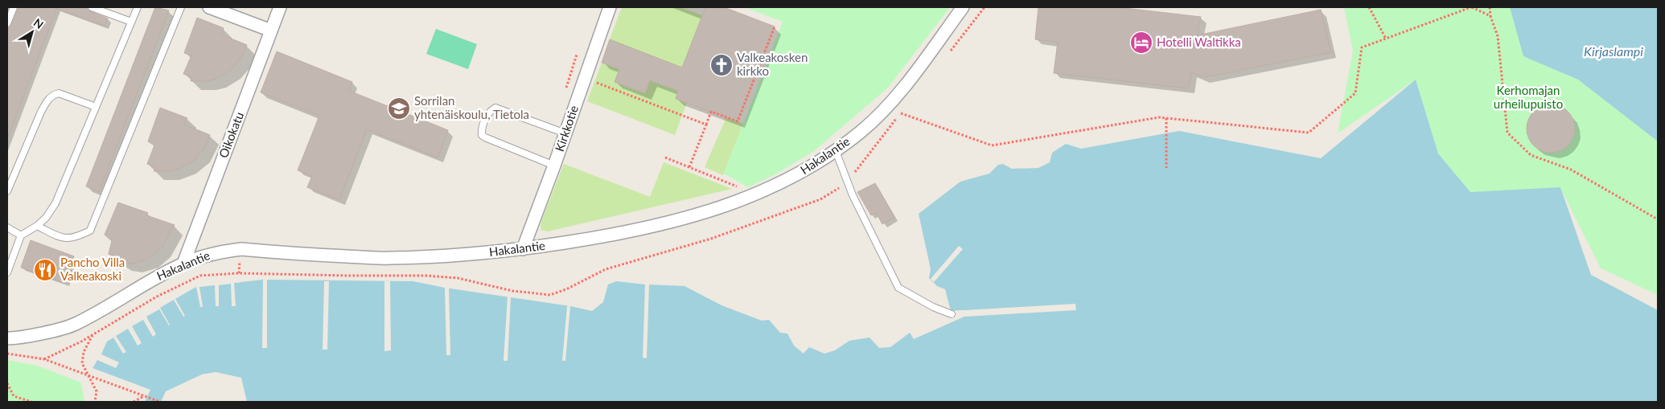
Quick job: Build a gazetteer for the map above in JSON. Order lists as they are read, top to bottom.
{
  "streets": {
    "street": ["Kirkkotie", "Oikokatu", "Hakalantie"]
  },
  "crossings": [
    ["Kirkkotie", "Hakalantie"],
    ["Oikokatu", "Hakalantie"]
  ],
  "water": ["Kirjaslampi"],
  "parks": ["Kerhomajan urheilupuisto"],
  "places": {
    "hotel": ["Hotelli Waltikka"],
    "church": ["Valkeakosken kirkko"],
    "school or university": ["Sorrilan yhtenäiskoulu, Tietola"],
    "restaurant": ["Pancho Villa Valkeakoski"]
  },
  "north": "top right"
}
